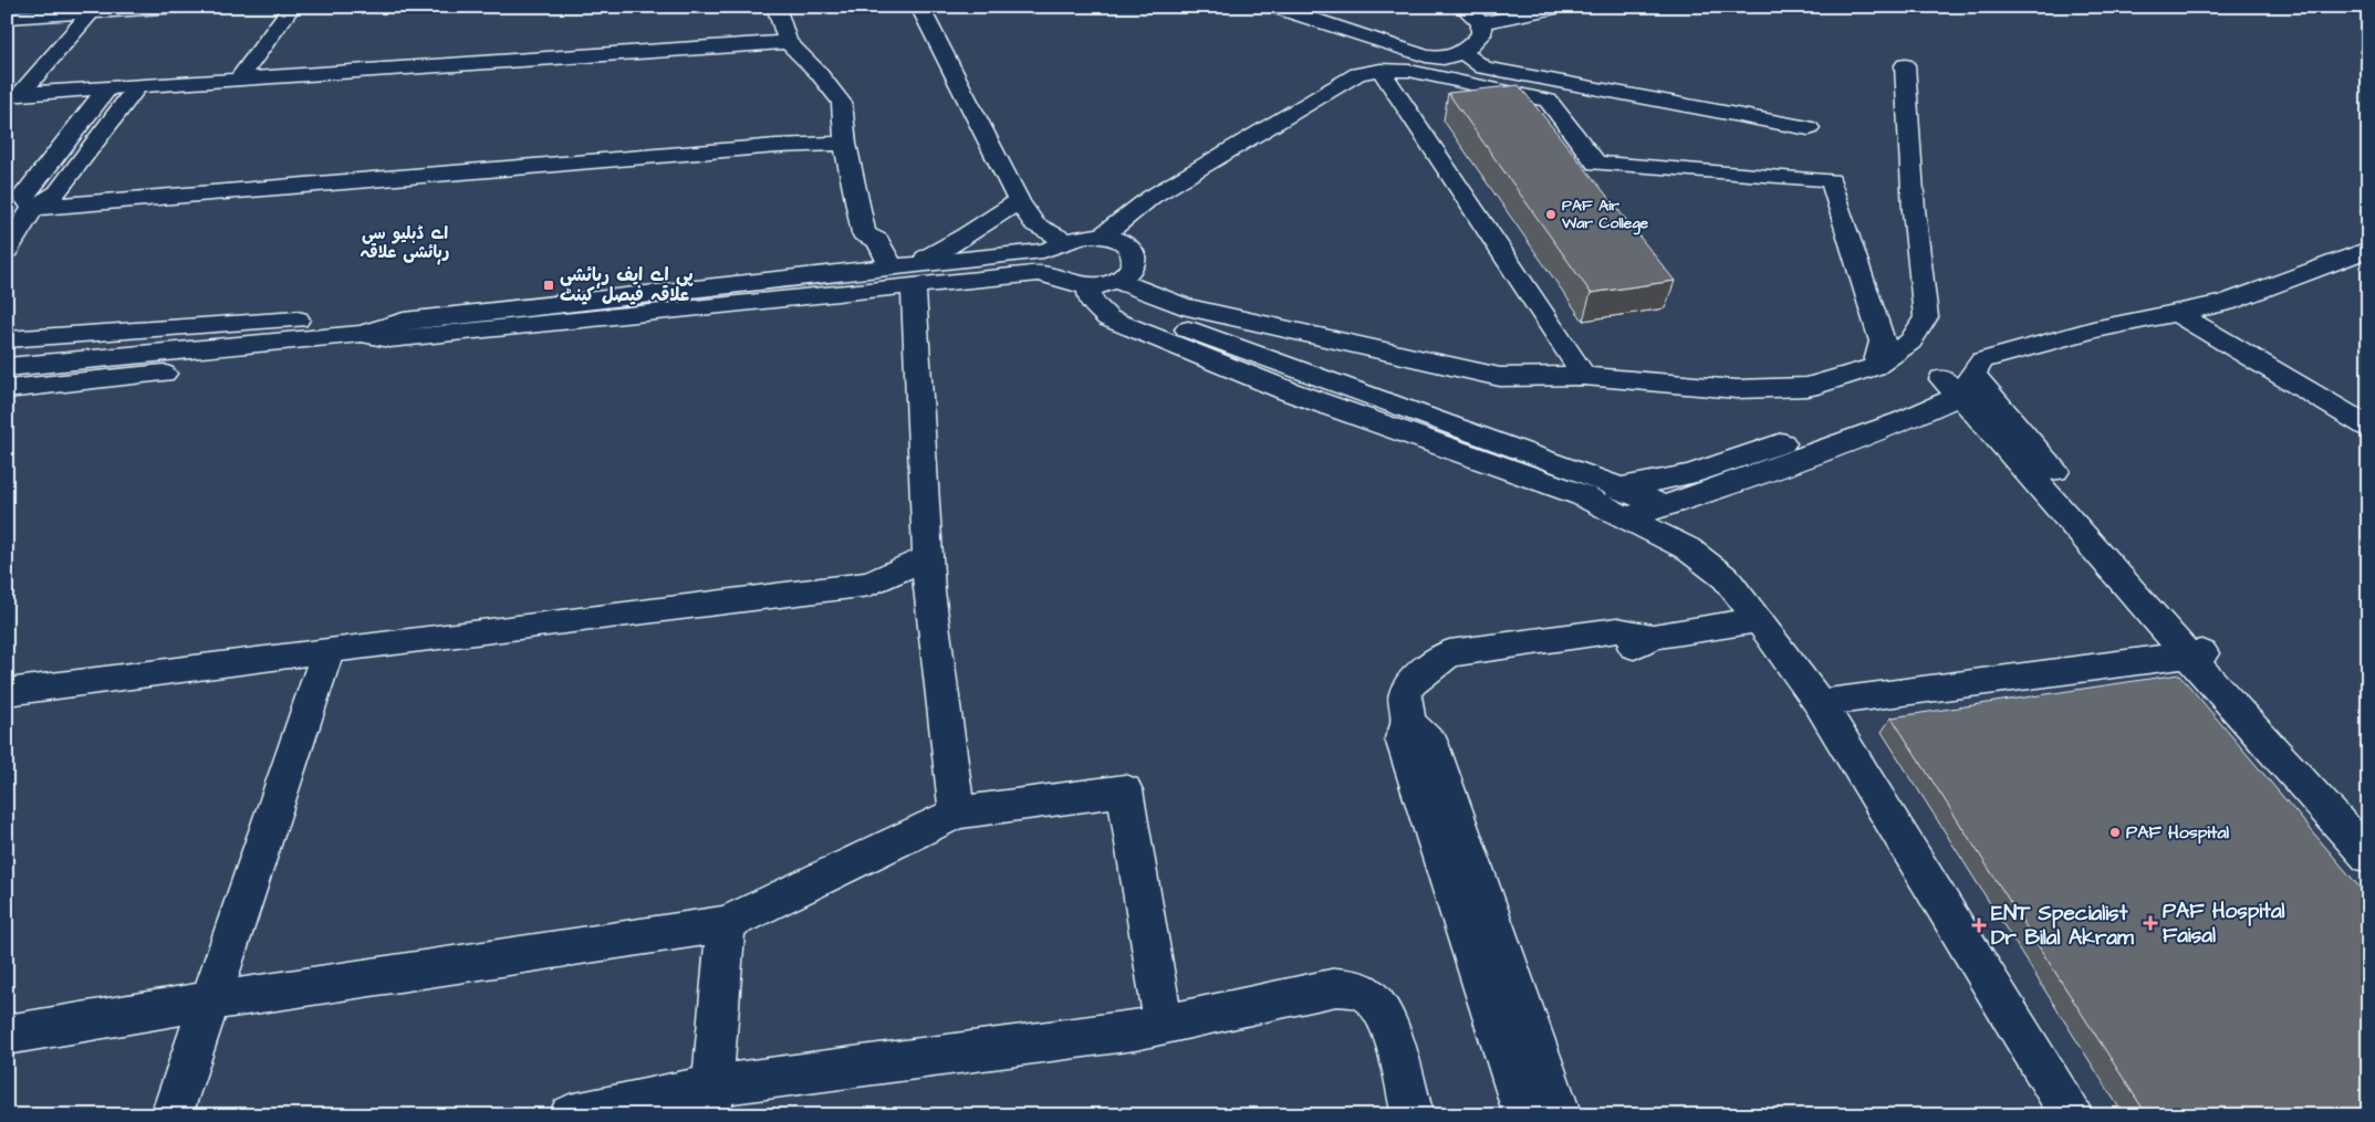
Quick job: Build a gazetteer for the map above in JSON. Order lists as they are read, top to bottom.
{
  "districts": ["اے ڈبلیو سی رہائشی علاقہ"],
  "places": {
    "other": ["PAF Air War College", "PAF Hospital"],
    "transit": ["پی اے ایف رہائشی علاقہ فیصل کینٹ"],
    "health": ["PAF Hospital Faisal", "ENT Specialist Dr Bilal Akram"]
  }
}
